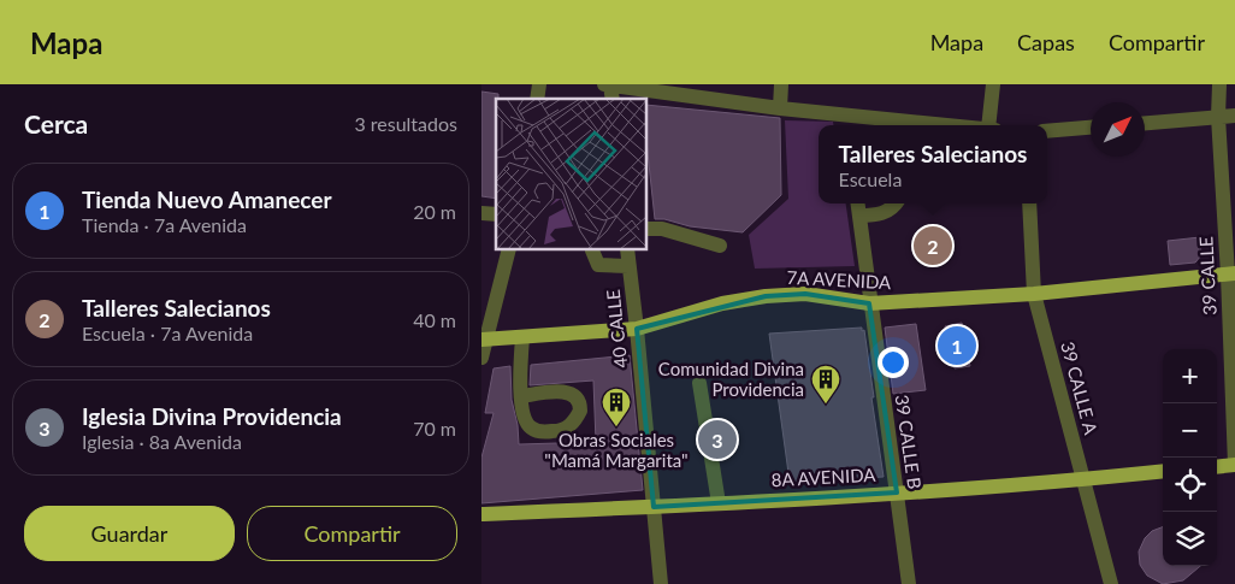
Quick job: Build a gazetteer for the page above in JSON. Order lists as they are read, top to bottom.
{
  "streets": {
    "main road": ["7A AVENIDA", "8A AVENIDA"],
    "street": [
      "39 CALLE",
      "40 CALLE",
      "39 CALLE A",
      "39 CALLE B"
    ]
  },
  "crossings": [
    ["39 CALLE", "7A AVENIDA"],
    ["7A AVENIDA", "40 CALLE"],
    ["7A AVENIDA", "39 CALLE A"],
    ["7A AVENIDA", "39 CALLE B"],
    ["40 CALLE", "8A AVENIDA"],
    ["39 CALLE A", "8A AVENIDA"],
    ["39 CALLE B", "8A AVENIDA"]
  ],
  "places": {
    "building": ["Comunidad Divina Providencia", "Obras Sociales \"Mamá Margarita\""]
  },
  "north": "top right",
  "page": {
    "header": "Mapa",
    "nav": ["Mapa", "Capas", "Compartir"],
    "heading": ["Cerca", "3 resultados"],
    "popup": ["Talleres Salecianos", "Escuela"],
    "list": [
      {
        "mark": "1",
        "name": "Tienda Nuevo Amanecer",
        "note": "Tienda · 7a Avenida",
        "value": "20 m"
      },
      {
        "mark": "2",
        "name": "Talleres Salecianos",
        "note": "Escuela · 7a Avenida",
        "value": "40 m"
      },
      {
        "mark": "3",
        "name": "Iglesia Divina Providencia",
        "note": "Iglesia · 8a Avenida",
        "value": "70 m"
      }
    ],
    "pins": ["2", "1", "3"],
    "map_buttons": ["+", "−"],
    "buttons": ["Guardar", "Compartir"]
  }
}
